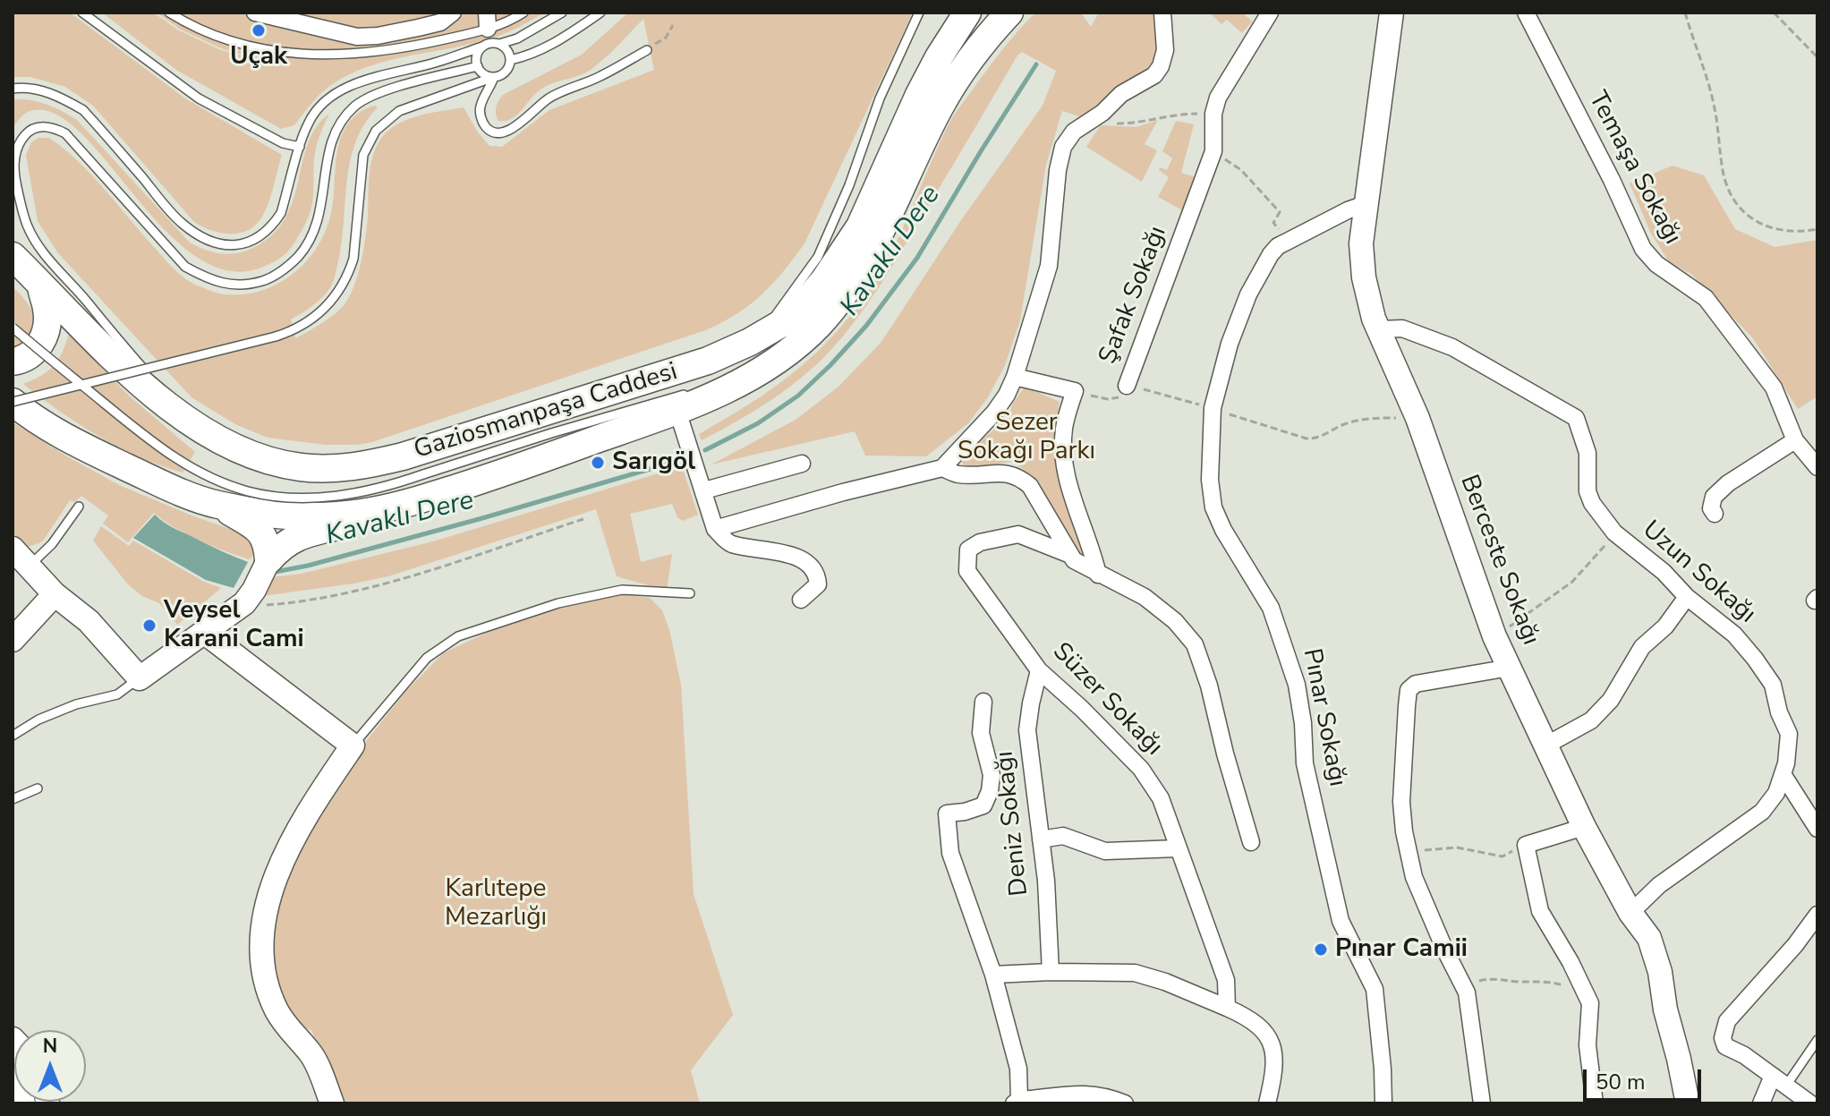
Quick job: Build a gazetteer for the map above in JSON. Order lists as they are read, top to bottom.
{
  "streets": {
    "main road": ["Gaziosmanpaşa Caddesi"],
    "street": [
      "Temaşa Sokağı",
      "Şafak Sokağı",
      "Berceste Sokağı",
      "Uzun Sokağı",
      "Süzer Sokağı",
      "Pınar Sokağı",
      "Deniz Sokağı"
    ]
  },
  "crossings": [
    ["Berceste Sokağı", "Uzun Sokağı"],
    ["Berceste Sokağı", "Pınar Sokağı"],
    ["Süzer Sokağı", "Deniz Sokağı"]
  ],
  "water": ["Kavaklı Dere"],
  "parks": ["Sezer Sokağı Parkı", "Karlıtepe Mezarlığı"],
  "places": [
    "Uçak",
    "Sarıgöl",
    "Veysel Karani Cami",
    "Pınar Camii"
  ],
  "scale_bar": "50 m",
  "north": "top"
}
